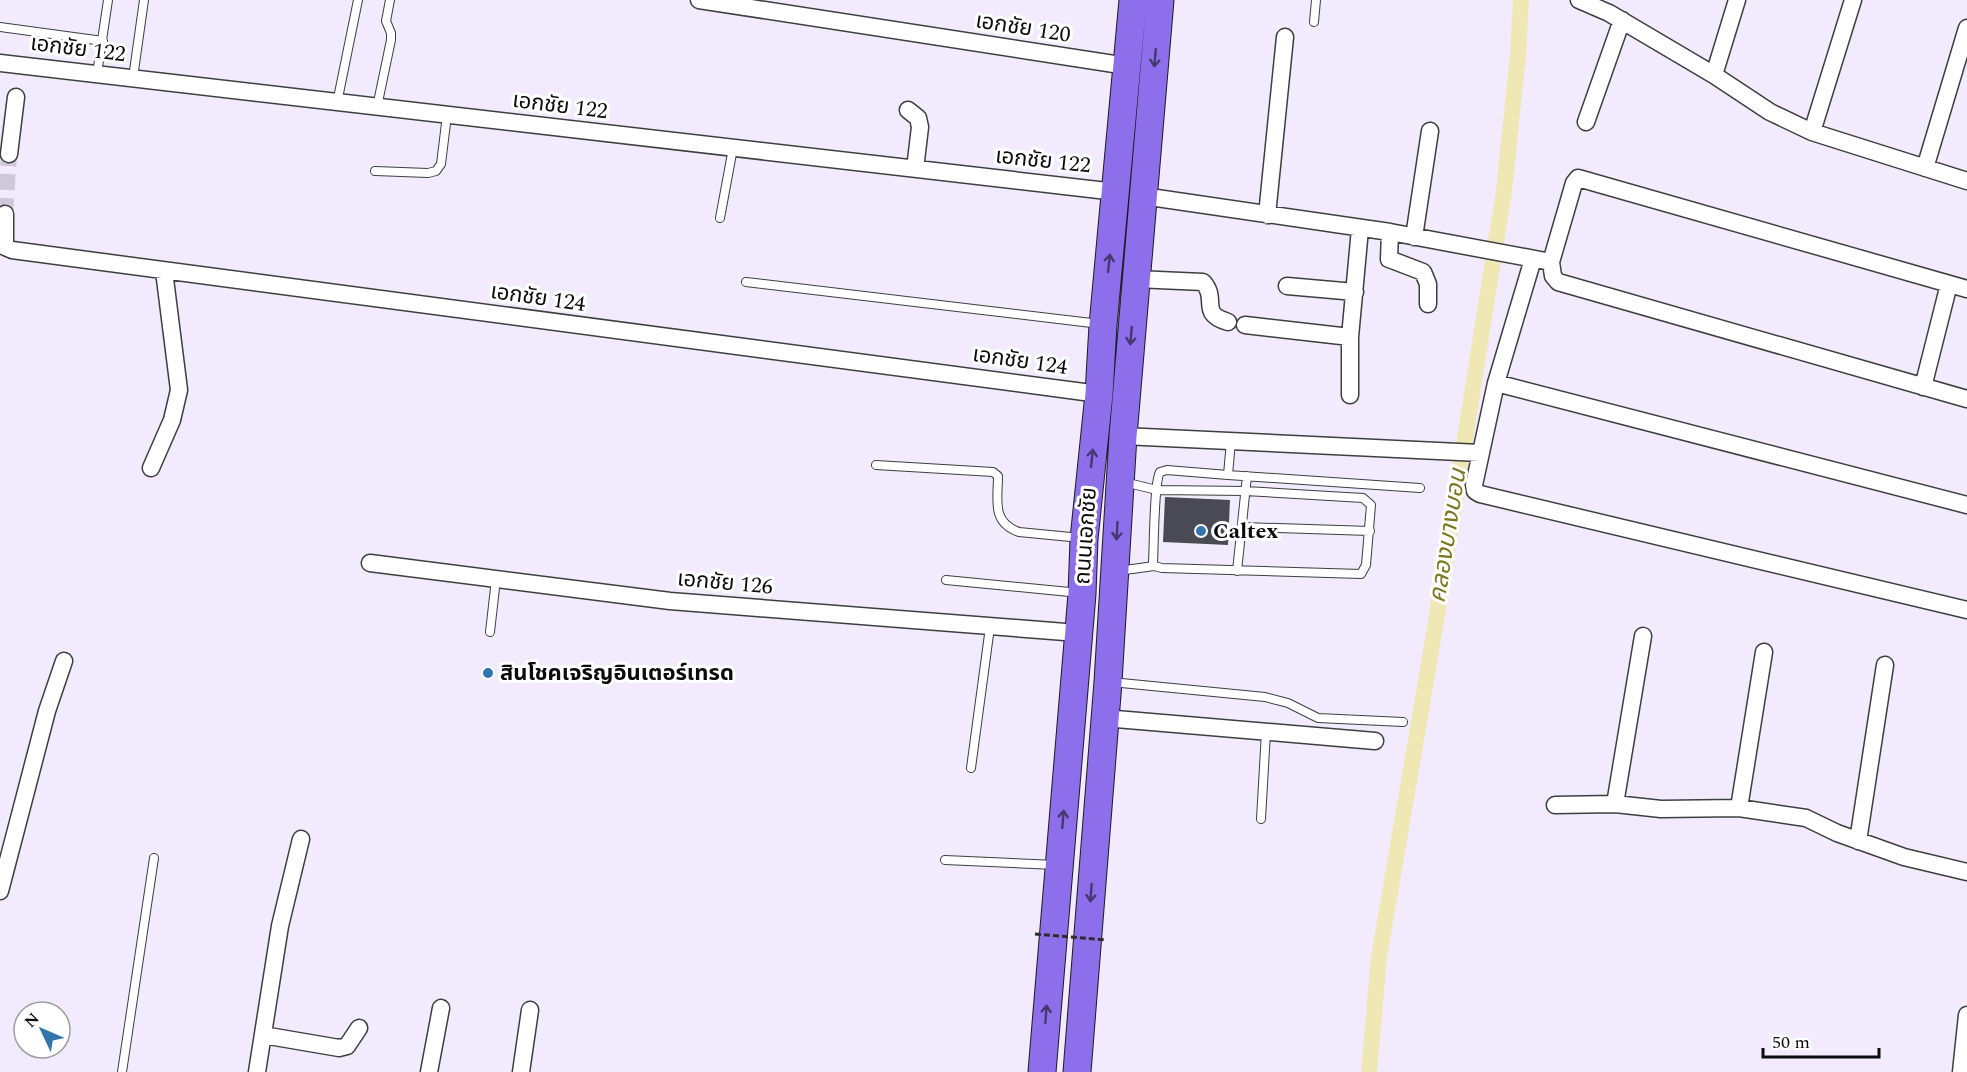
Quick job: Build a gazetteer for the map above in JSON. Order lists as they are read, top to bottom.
{
  "streets": {
    "main road": ["ถนนเอกชัย"],
    "street": [
      "เอกชัย 120",
      "เอกชัย 122",
      "เอกชัย 124",
      "เอกชัย 126"
    ]
  },
  "crossings": [
    ["เอกชัย 120", "ถนนเอกชัย"],
    ["เอกชัย 122", "ถนนเอกชัย"],
    ["เอกชัย 124", "ถนนเอกชัย"],
    ["ถนนเอกชัย", "เอกชัย 126"]
  ],
  "water": ["คลองบางบอน"],
  "places": ["Caltex", "สินโชคเจริญอินเตอร์เทรด"],
  "scale_bar": "50 m",
  "north": "top left"
}
